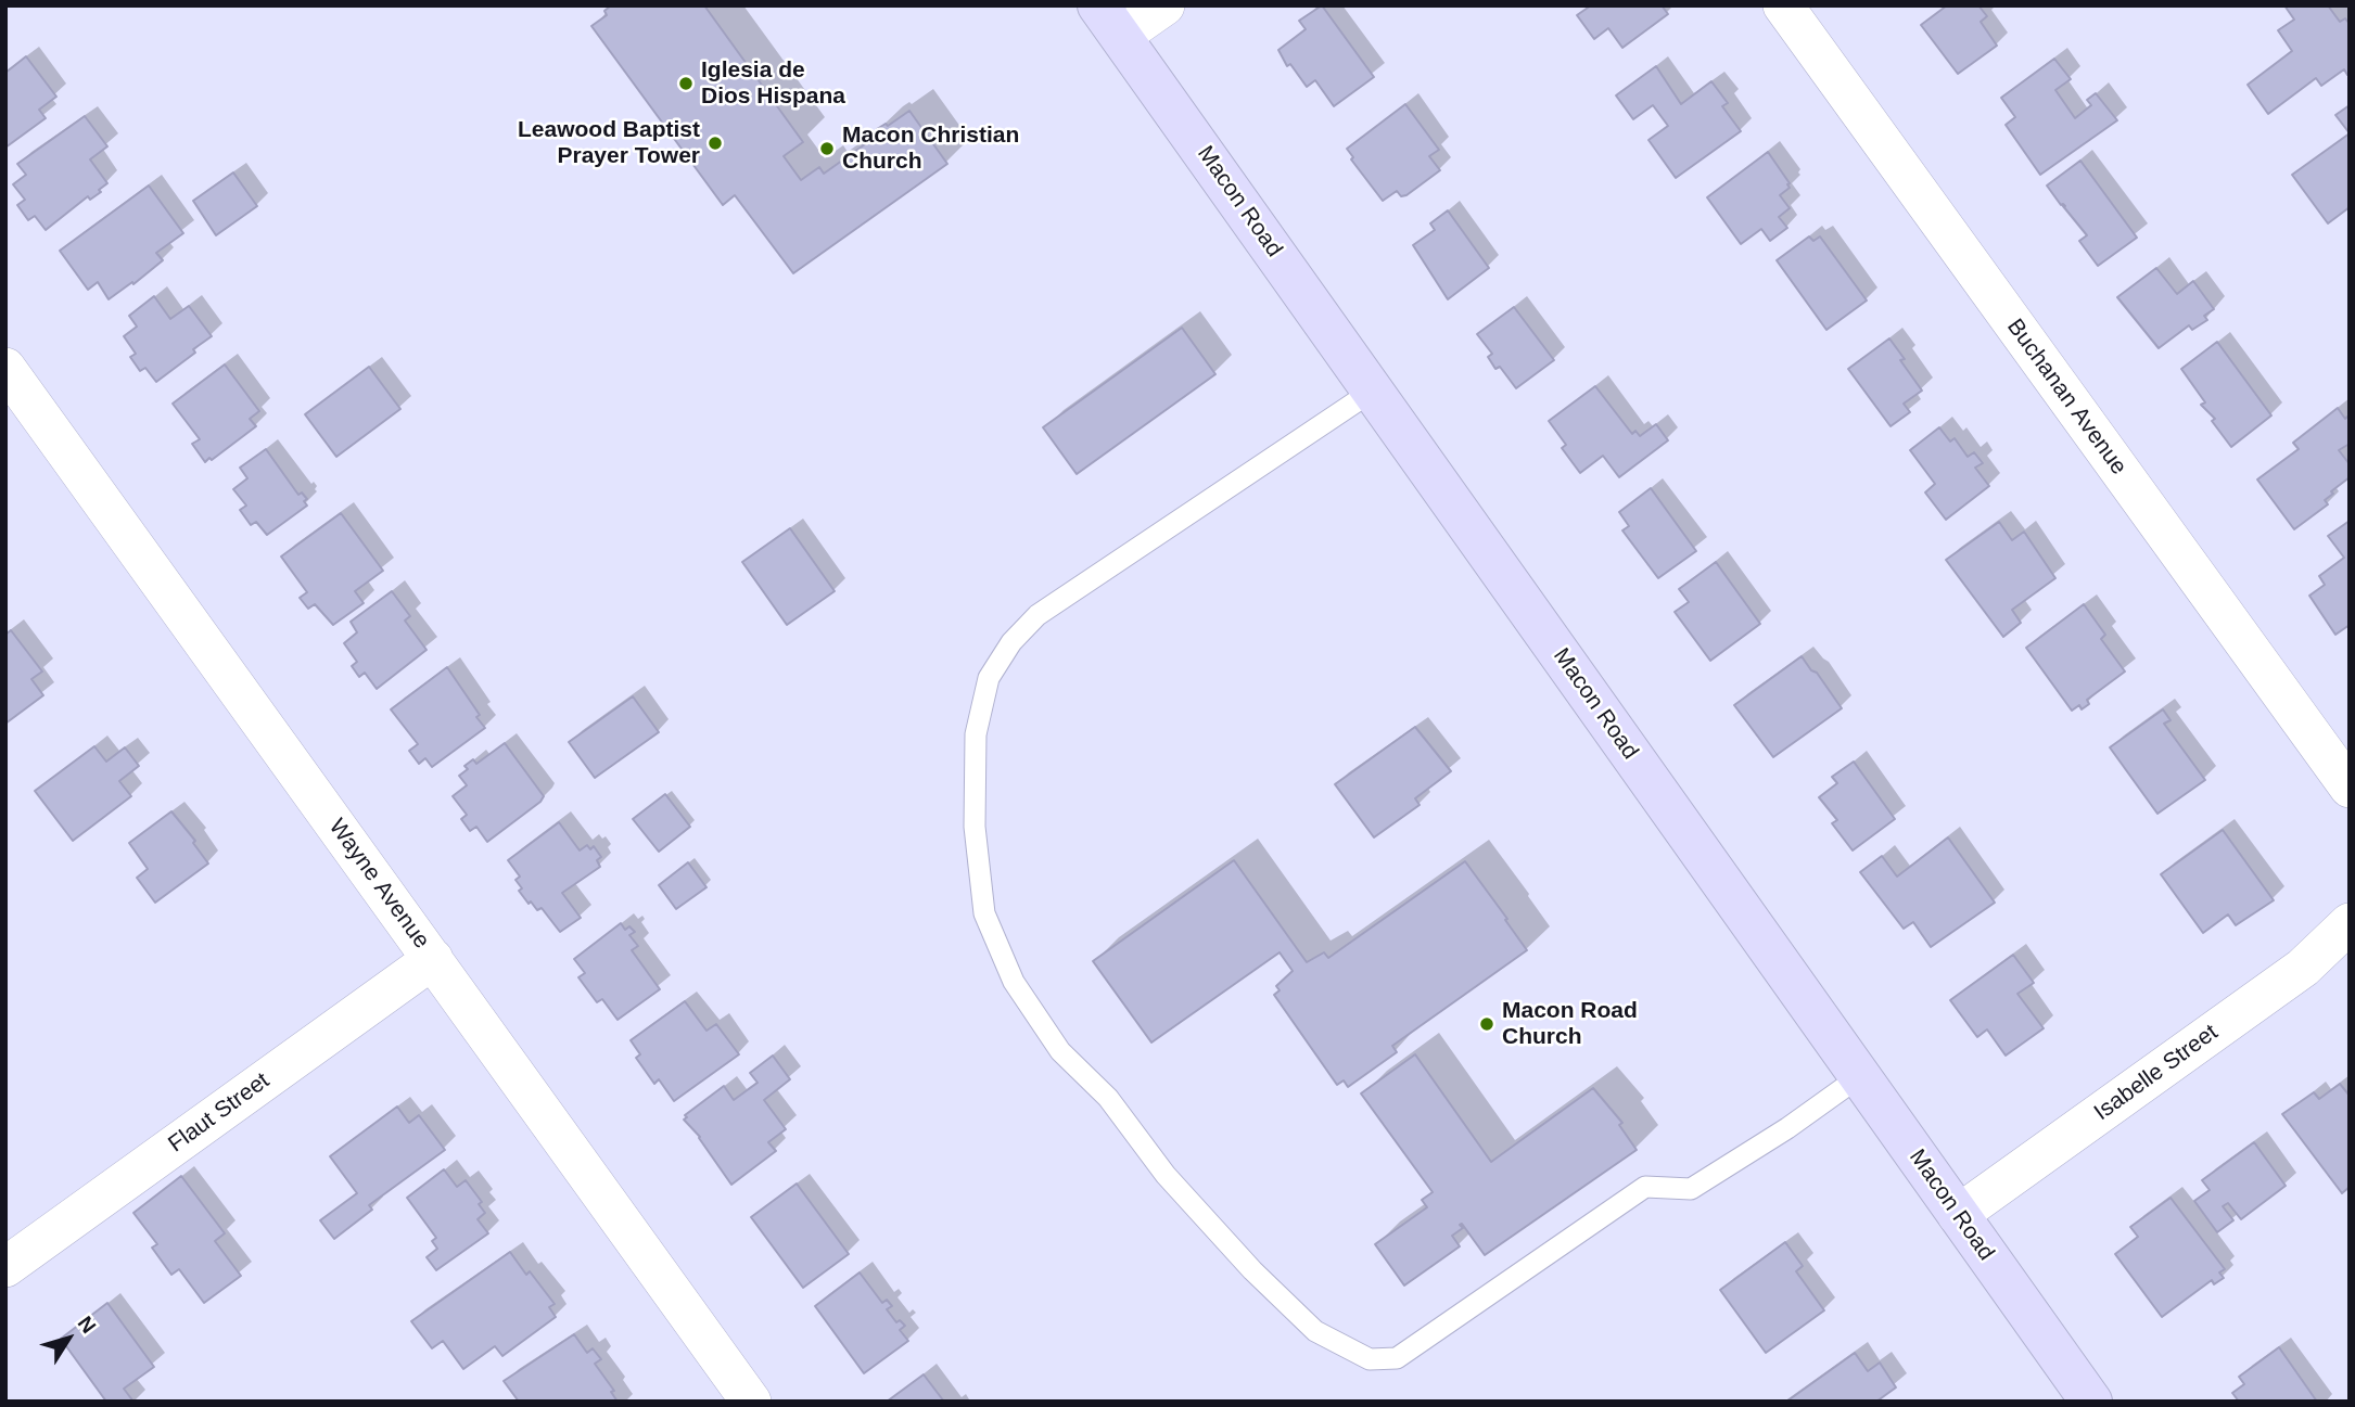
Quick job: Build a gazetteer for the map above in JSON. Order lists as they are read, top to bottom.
{
  "streets": {
    "main road": ["Macon Road"],
    "street": [
      "Buchanan Avenue",
      "Wayne Avenue",
      "Isabelle Street",
      "Flaut Street"
    ]
  },
  "crossings": [
    ["Macon Road", "Isabelle Street"],
    ["Wayne Avenue", "Flaut Street"]
  ],
  "places": [
    "Iglesia de Dios Hispana",
    "Leawood Baptist Prayer Tower",
    "Macon Christian Church",
    "Macon Road Church"
  ],
  "north": "top right"
}
